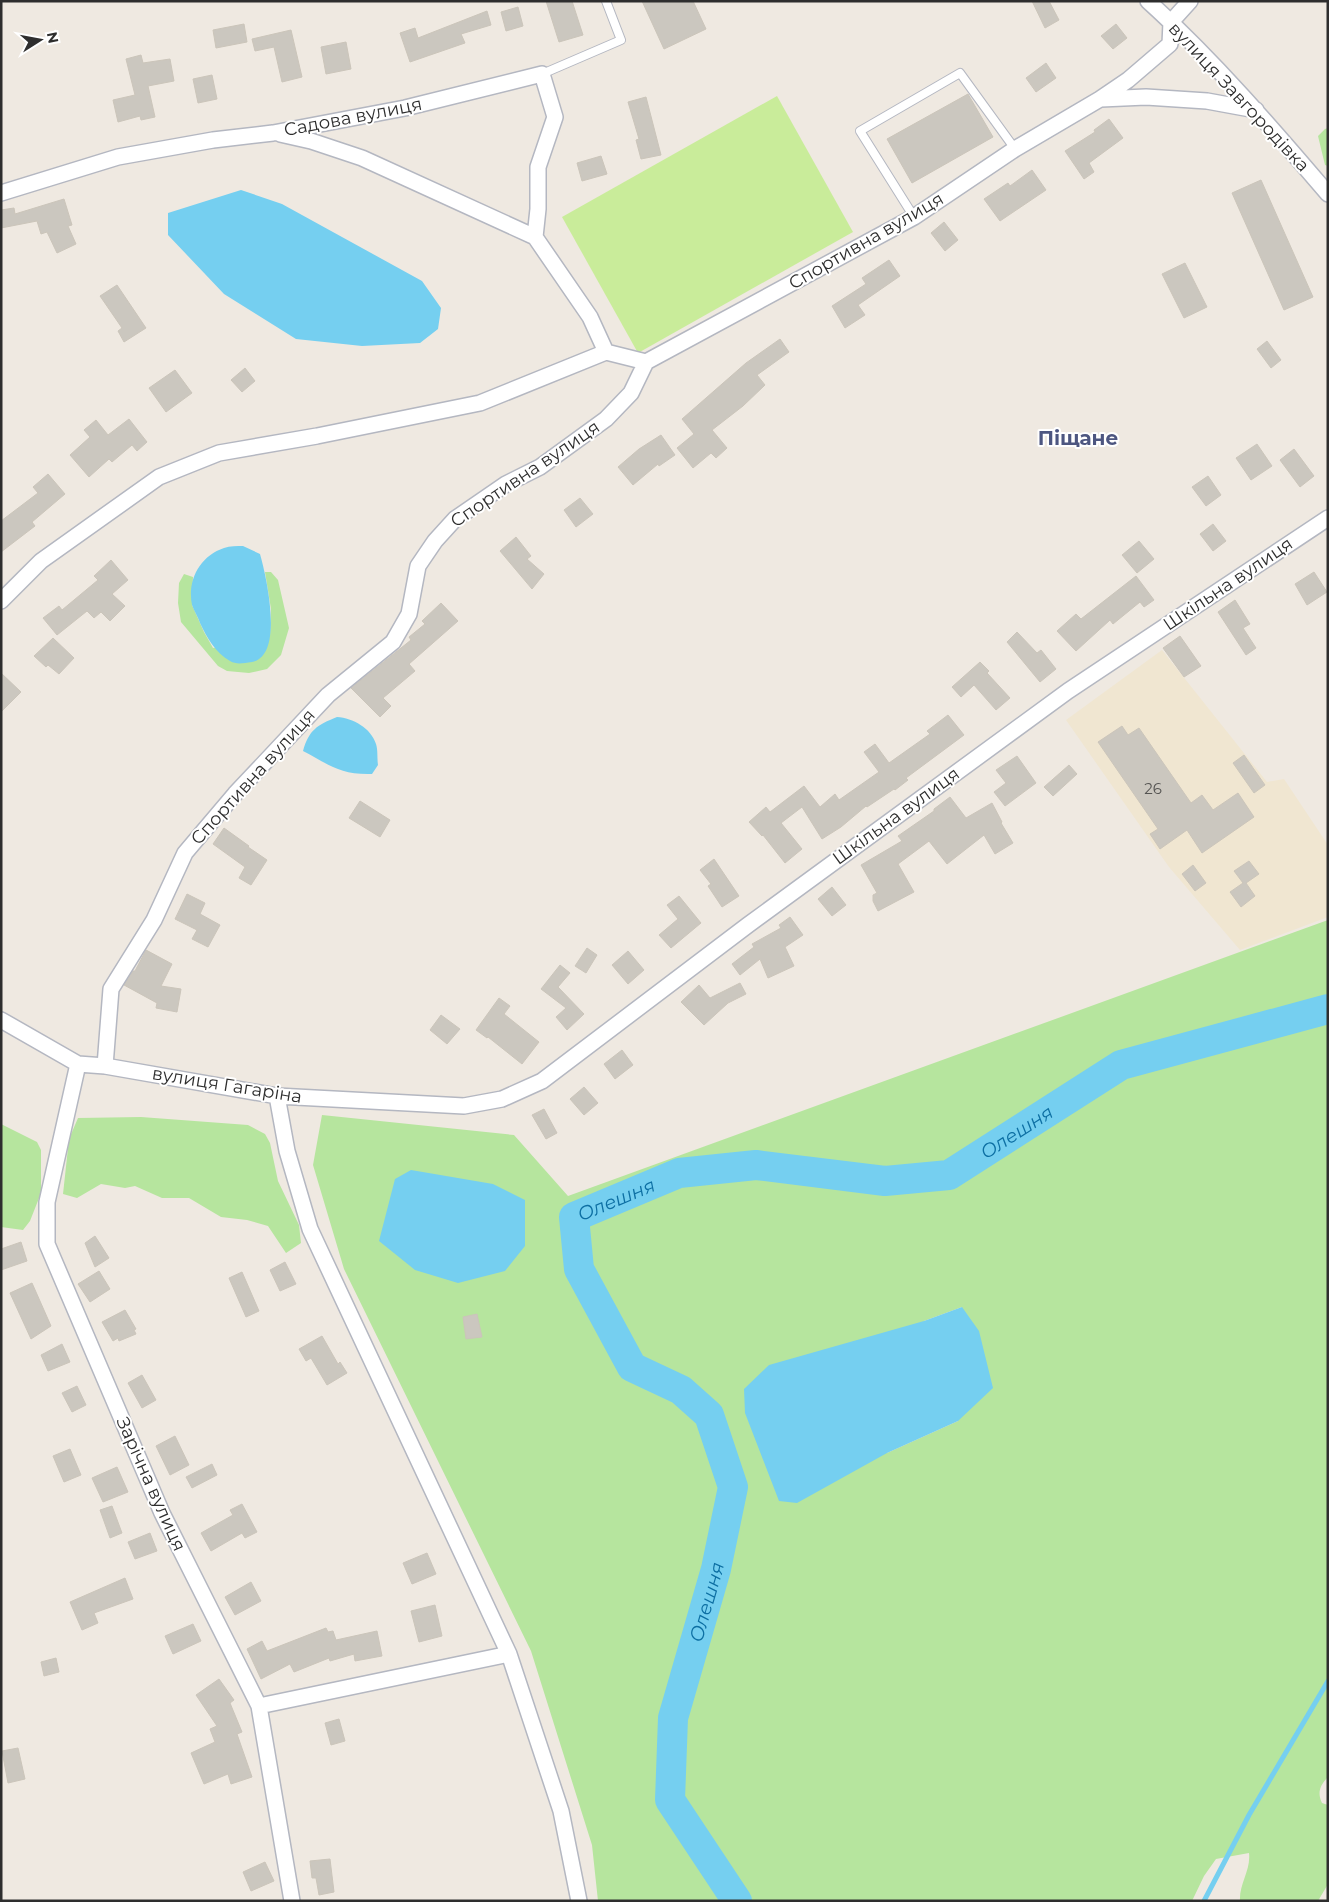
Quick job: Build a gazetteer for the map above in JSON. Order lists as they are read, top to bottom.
{
  "streets": {
    "street": [
      "вулиця Завгородівка",
      "Садова вулиця",
      "Спортивна вулиця",
      "Шкільна вулиця",
      "вулиця Гагаріна",
      "Зарічна вулиця"
    ]
  },
  "crossings": [
    ["вулиця Завгородівка", "Спортивна вулиця"],
    ["Спортивна вулиця", "вулиця Гагаріна"],
    ["Шкільна вулиця", "вулиця Гагаріна"],
    ["вулиця Гагаріна", "Зарічна вулиця"]
  ],
  "districts": ["Піщане"],
  "water": ["Олешня"],
  "house_numbers": ["26"],
  "north": "right"
}
